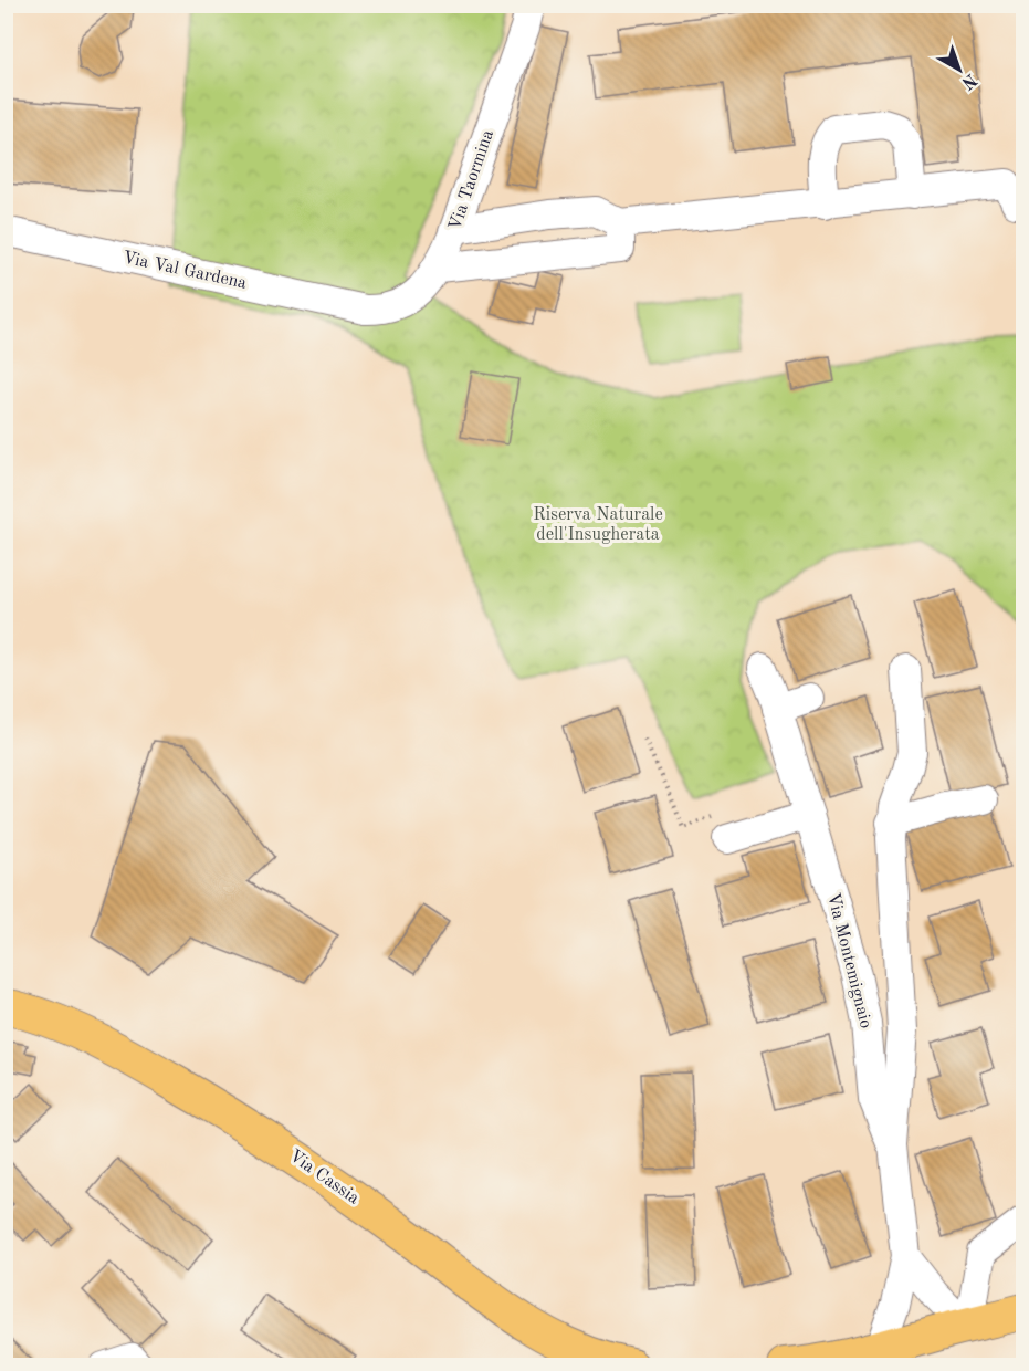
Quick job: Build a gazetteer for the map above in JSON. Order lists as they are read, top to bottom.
{
  "streets": {
    "main road": ["Via Cassia"],
    "street": ["Via Taormina", "Via Val Gardena", "Via Montemignaio"]
  },
  "crossings": [
    ["Via Taormina", "Via Val Gardena"]
  ],
  "parks": ["Riserva Naturale dell'Insugherata"],
  "north": "bottom right"
}
